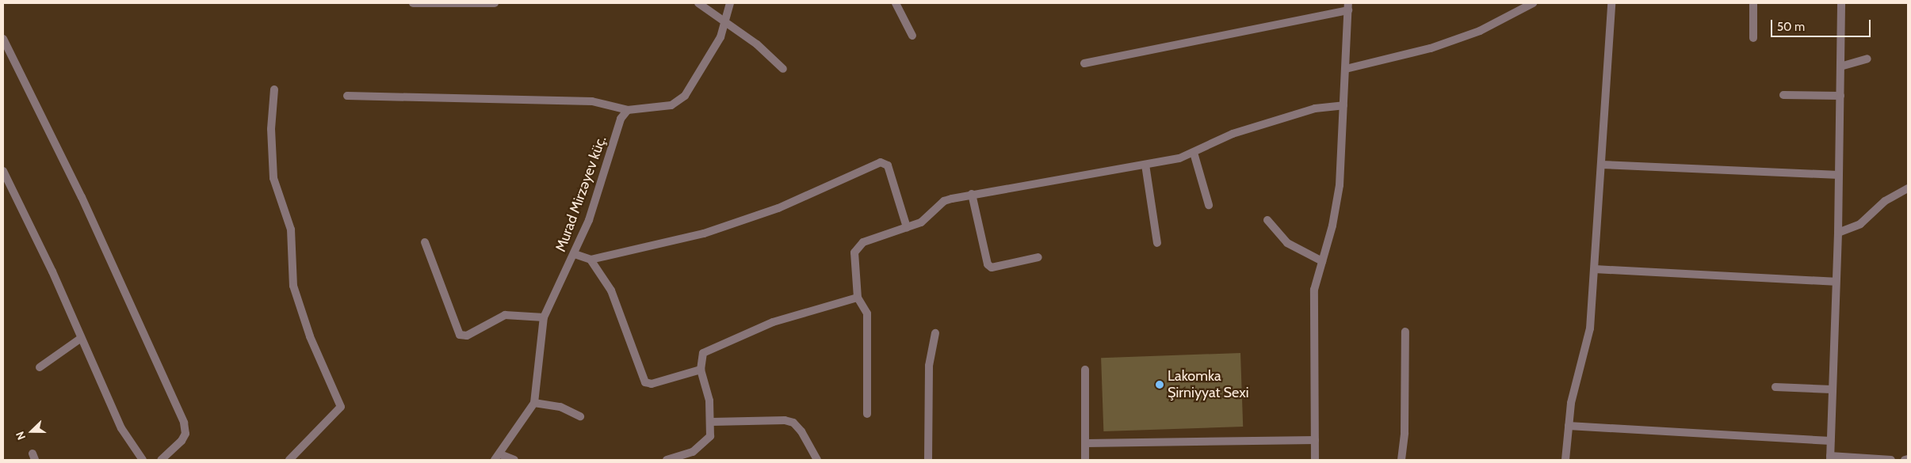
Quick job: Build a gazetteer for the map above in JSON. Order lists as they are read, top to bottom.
{
  "streets": {
    "street": ["Murad Mirzəyev küç."]
  },
  "places": ["Lakomka Şirniyyat Sexi"],
  "scale_bar": "50 m",
  "north": "left"
}
